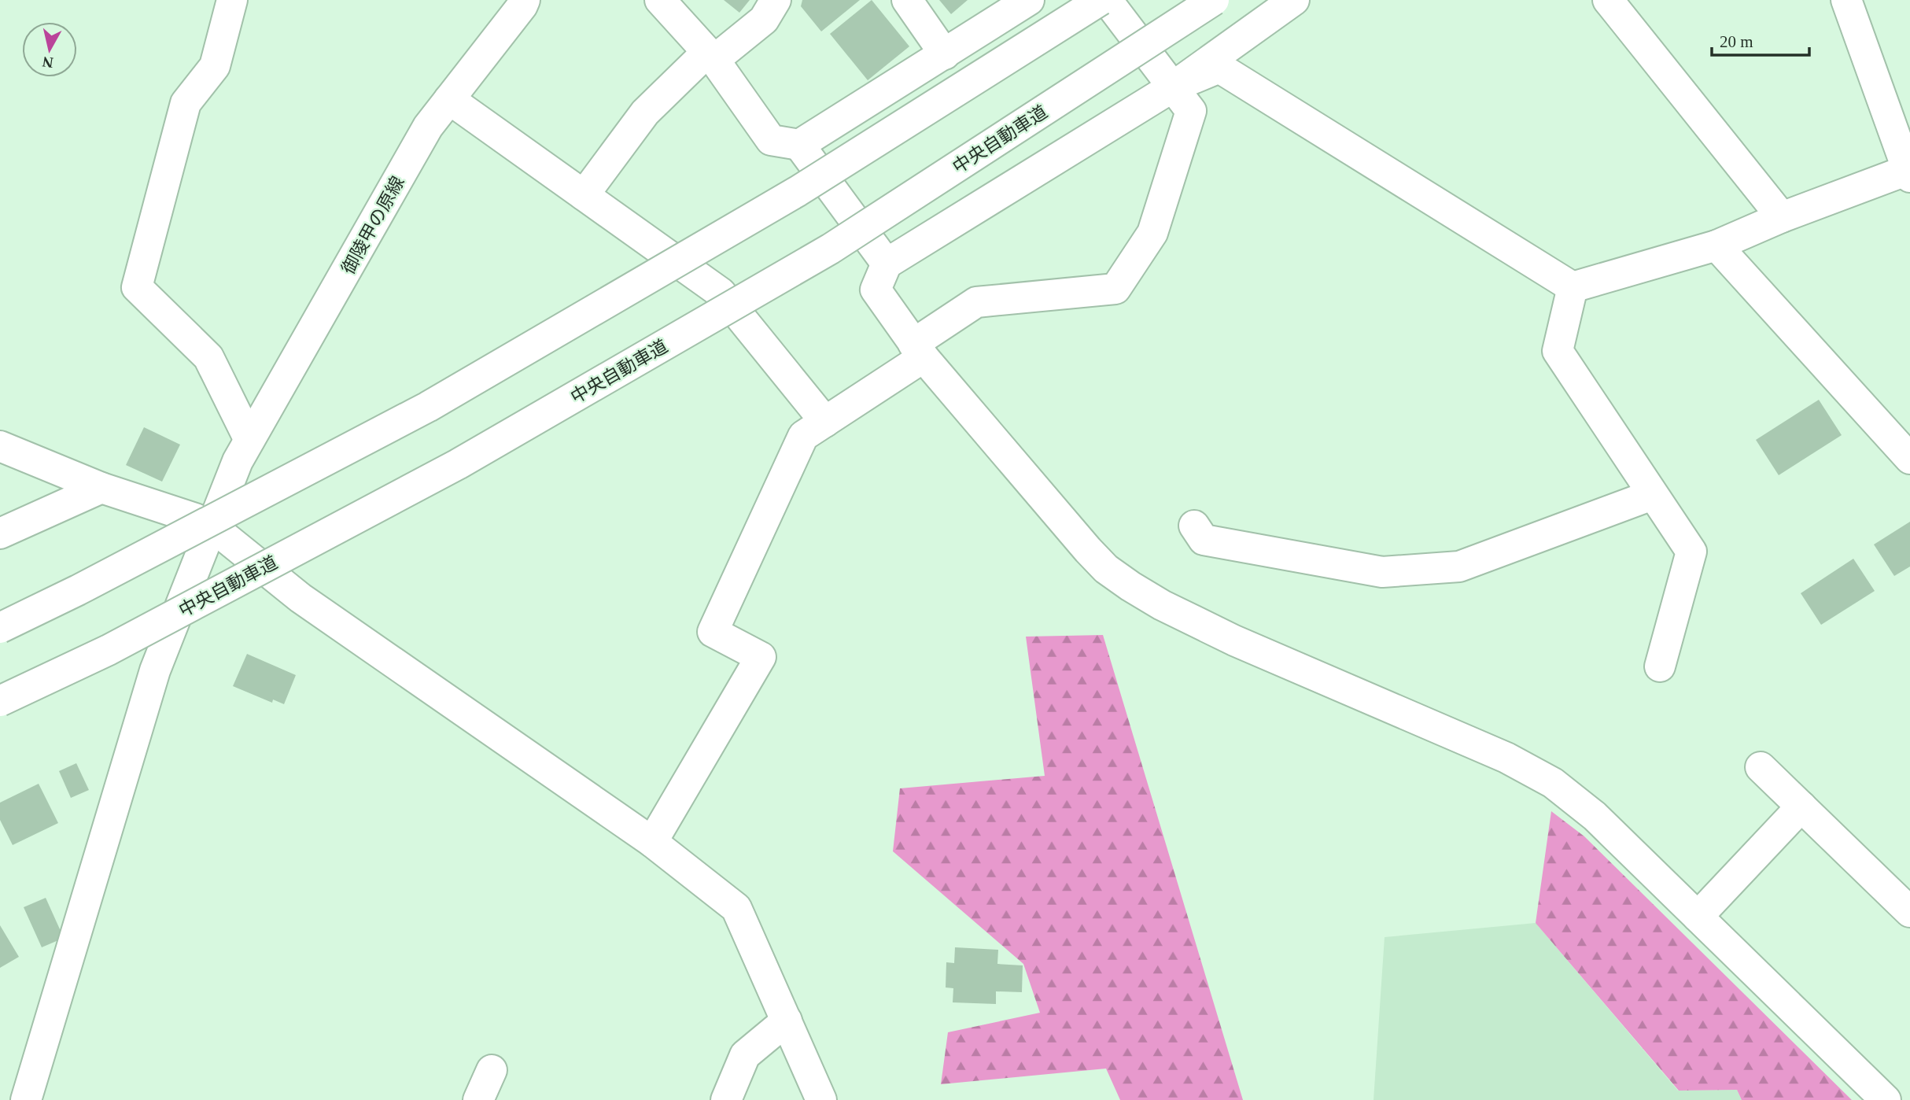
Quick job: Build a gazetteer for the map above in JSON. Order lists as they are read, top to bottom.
{
  "streets": {
    "main road": ["中央自動車道", "御陵甲の原線"]
  },
  "scale_bar": "20 m",
  "north": "bottom"
}
